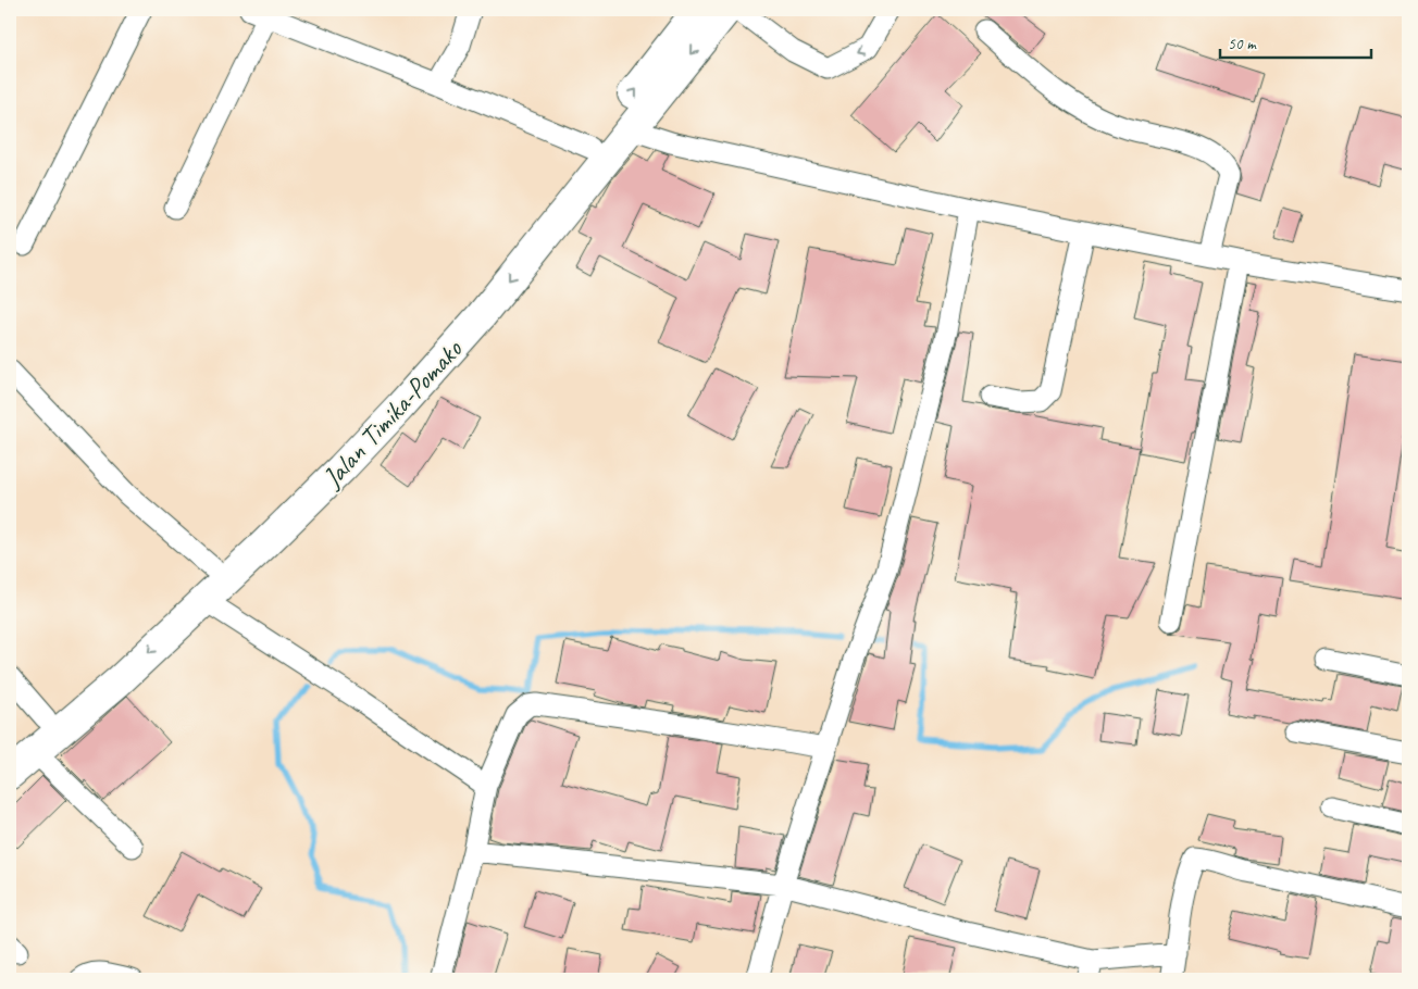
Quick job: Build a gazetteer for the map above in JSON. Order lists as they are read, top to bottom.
{
  "streets": {
    "highway": ["Jalan Timika-Pomako"]
  },
  "scale_bar": "50 m"
}
